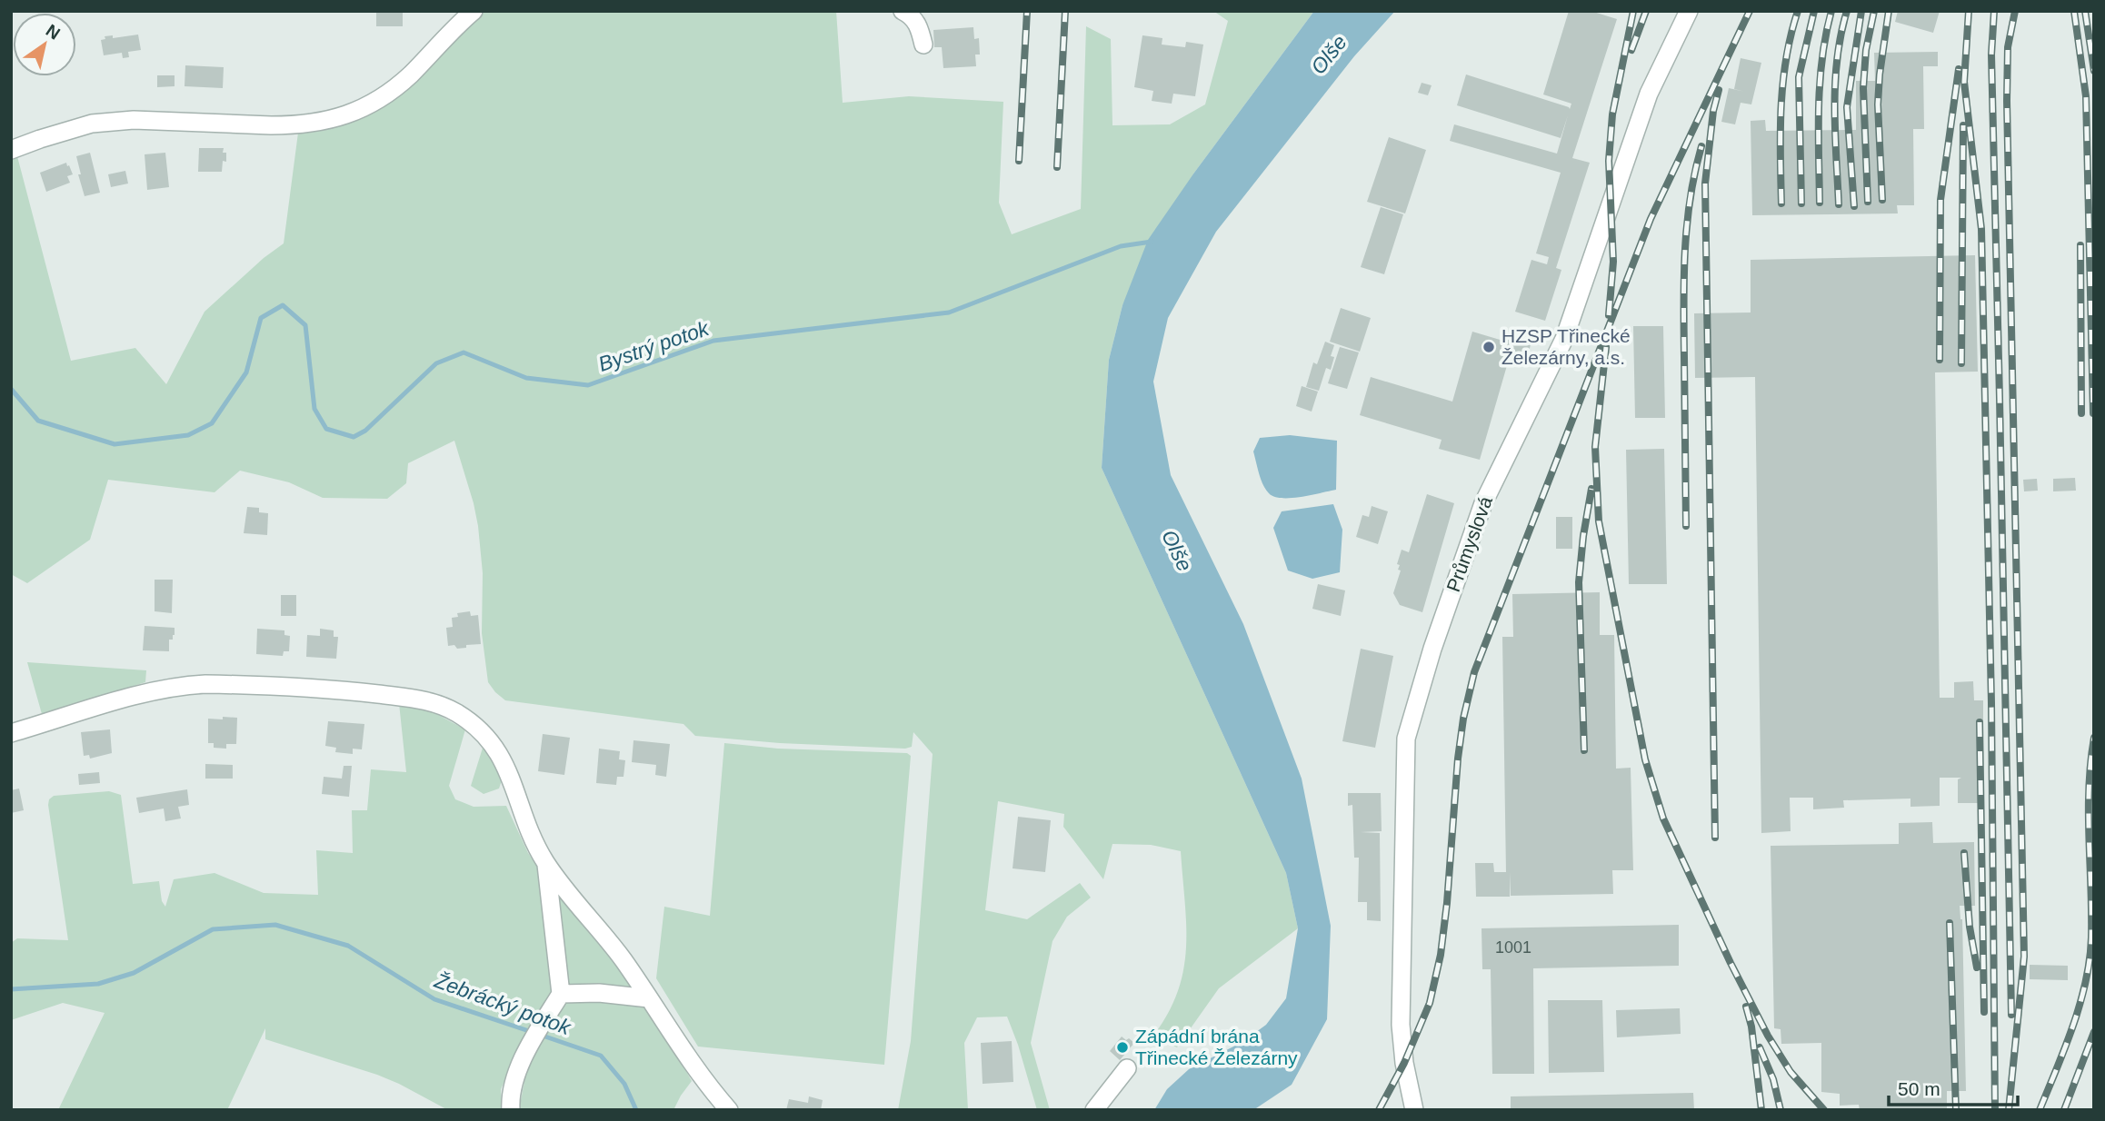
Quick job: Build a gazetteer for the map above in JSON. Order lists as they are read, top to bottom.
{
  "streets": {
    "street": ["Průmyslová"]
  },
  "water": ["Olše", "Bystrý potok", "Žebrácký potok"],
  "places": ["HZSP Třinecké Železárny, a.s.", "Zápádní brána Třinecké Železárny"],
  "house_numbers": ["1001"],
  "scale_bar": "50 m",
  "north": "top right"
}
